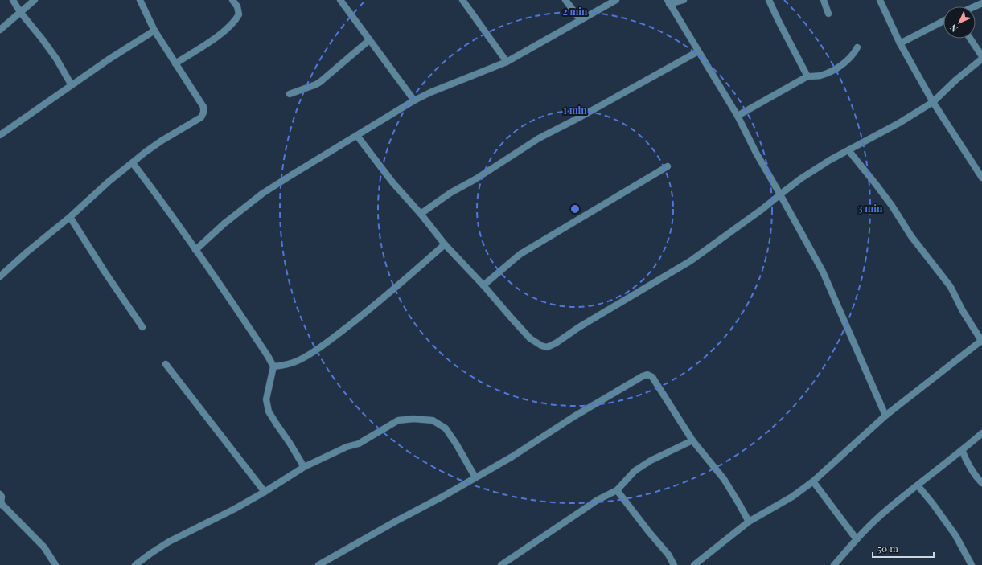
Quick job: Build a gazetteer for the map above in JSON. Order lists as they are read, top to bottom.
{
  "scale_bar": "50 m",
  "north": "bottom left",
  "rings": ["2 min", "1 min", "3 min"]
}
